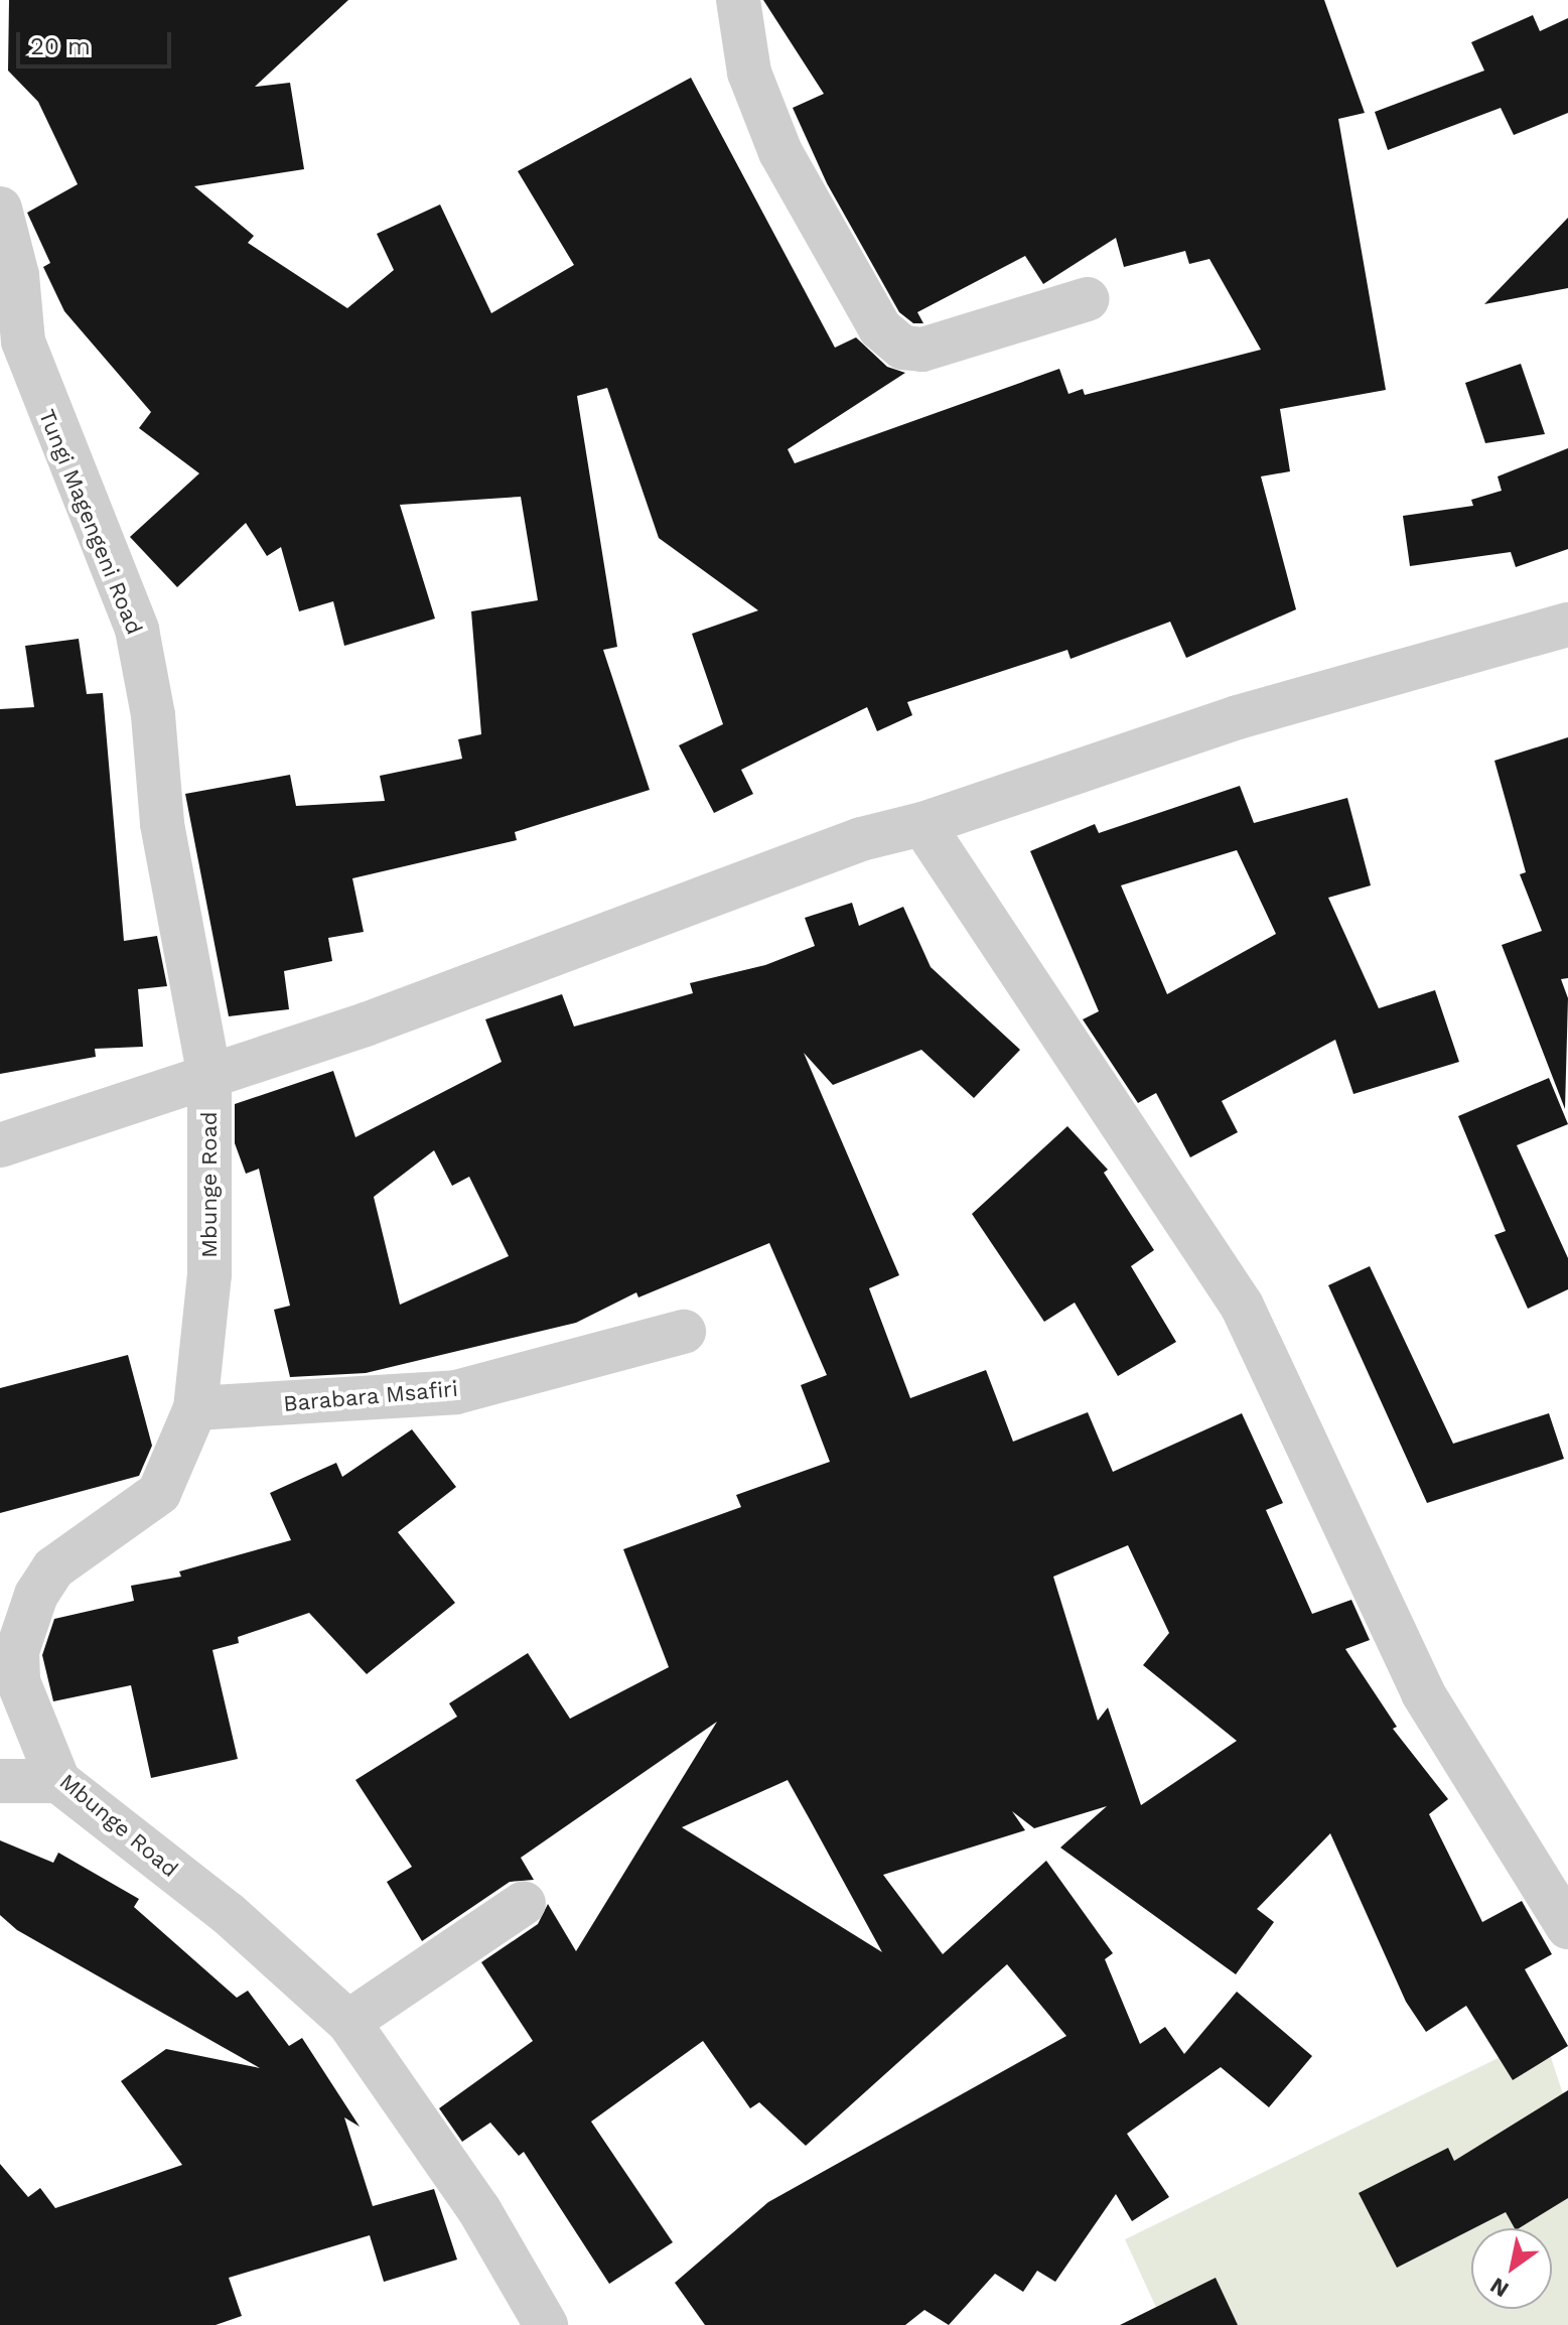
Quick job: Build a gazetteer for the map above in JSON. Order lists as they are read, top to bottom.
{
  "streets": {
    "street": ["Tungi Magengeni Road", "Mbunge Road", "Barabara Msafiri"]
  },
  "crossings": [
    ["Tungi Magengeni Road", "Mbunge Road"],
    ["Mbunge Road", "Barabara Msafiri"]
  ],
  "scale_bar": "20 m",
  "north": "bottom left"
}
